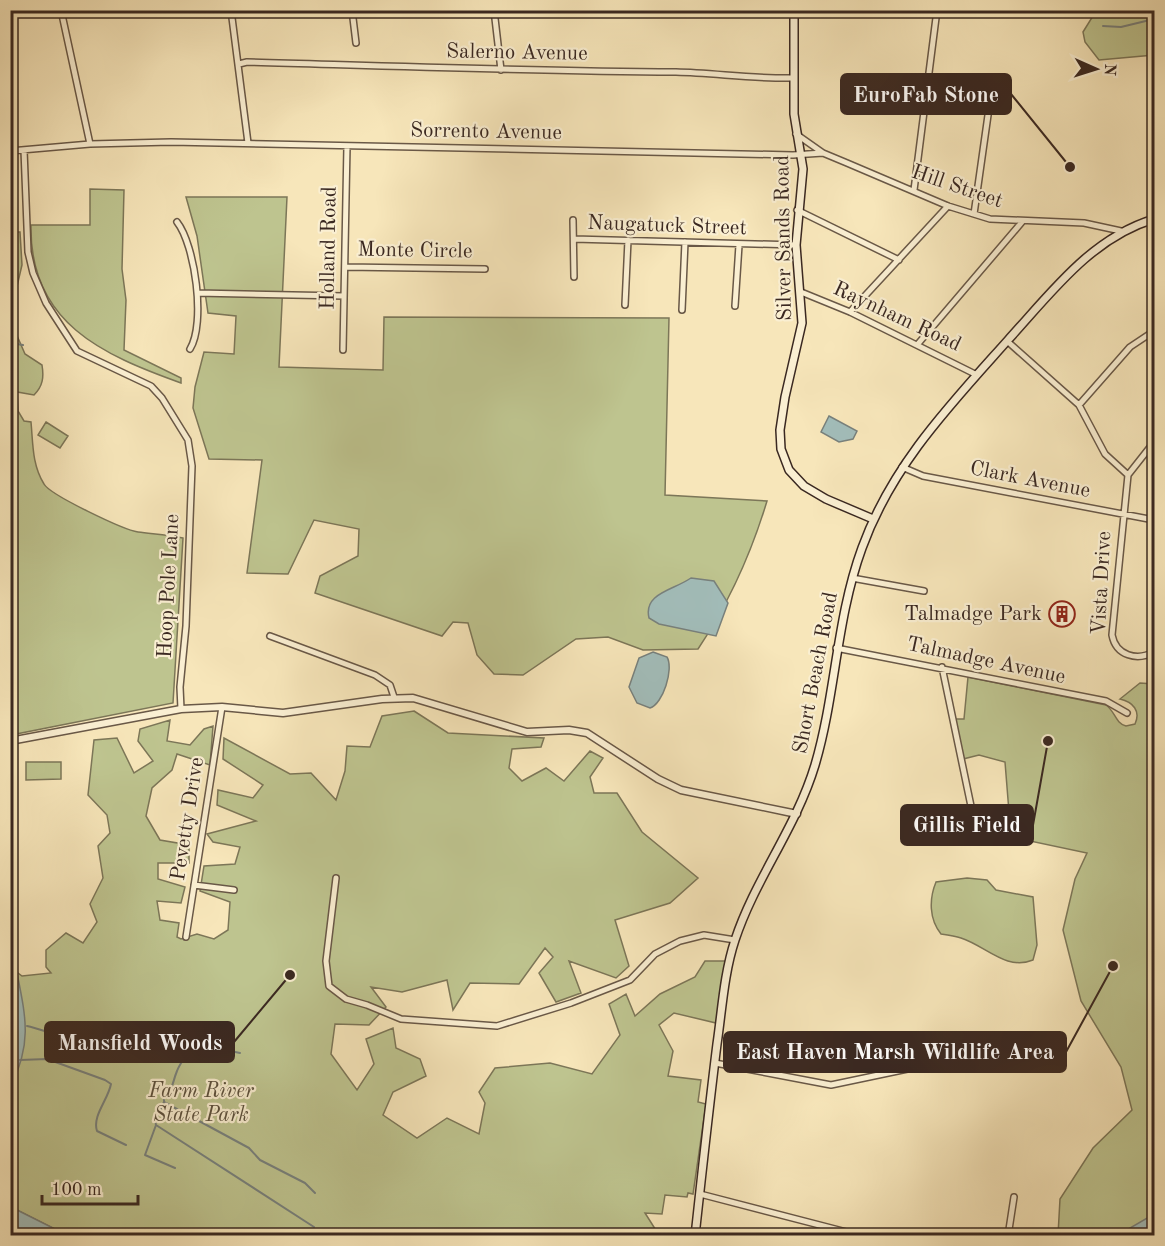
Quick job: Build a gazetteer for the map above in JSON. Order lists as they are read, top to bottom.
{
  "streets": {
    "main road": ["Silver Sands Road", "Short Beach Road"],
    "street": [
      "Salerno Avenue",
      "Sorrento Avenue",
      "Hill Street",
      "Naugatuck Street",
      "Holland Road",
      "Monte Circle",
      "Raynham Road",
      "Clark Avenue",
      "Vista Drive",
      "Hoop Pole Lane",
      "Talmadge Avenue",
      "Pevetty Drive"
    ]
  },
  "crossings": [
    ["Salerno Avenue", "Silver Sands Road"],
    ["Sorrento Avenue", "Hill Street"],
    ["Sorrento Avenue", "Silver Sands Road"],
    ["Sorrento Avenue", "Holland Road"],
    ["Sorrento Avenue", "Hoop Pole Lane"],
    ["Hill Street", "Silver Sands Road"],
    ["Hill Street", "Short Beach Road"],
    ["Naugatuck Street", "Silver Sands Road"],
    ["Silver Sands Road", "Raynham Road"],
    ["Silver Sands Road", "Short Beach Road"],
    ["Holland Road", "Monte Circle"],
    ["Raynham Road", "Short Beach Road"],
    ["Clark Avenue", "Vista Drive"],
    ["Clark Avenue", "Short Beach Road"],
    ["Talmadge Avenue", "Short Beach Road"]
  ],
  "parks": ["Farm River State Park"],
  "places": {
    "other": [
      "EuroFab Stone",
      "Gillis Field",
      "East Haven Marsh Wildlife Area",
      "Mansfield Woods"
    ],
    "building": ["Talmadge Park"]
  },
  "scale_bar": "100 m",
  "north": "right"
}
